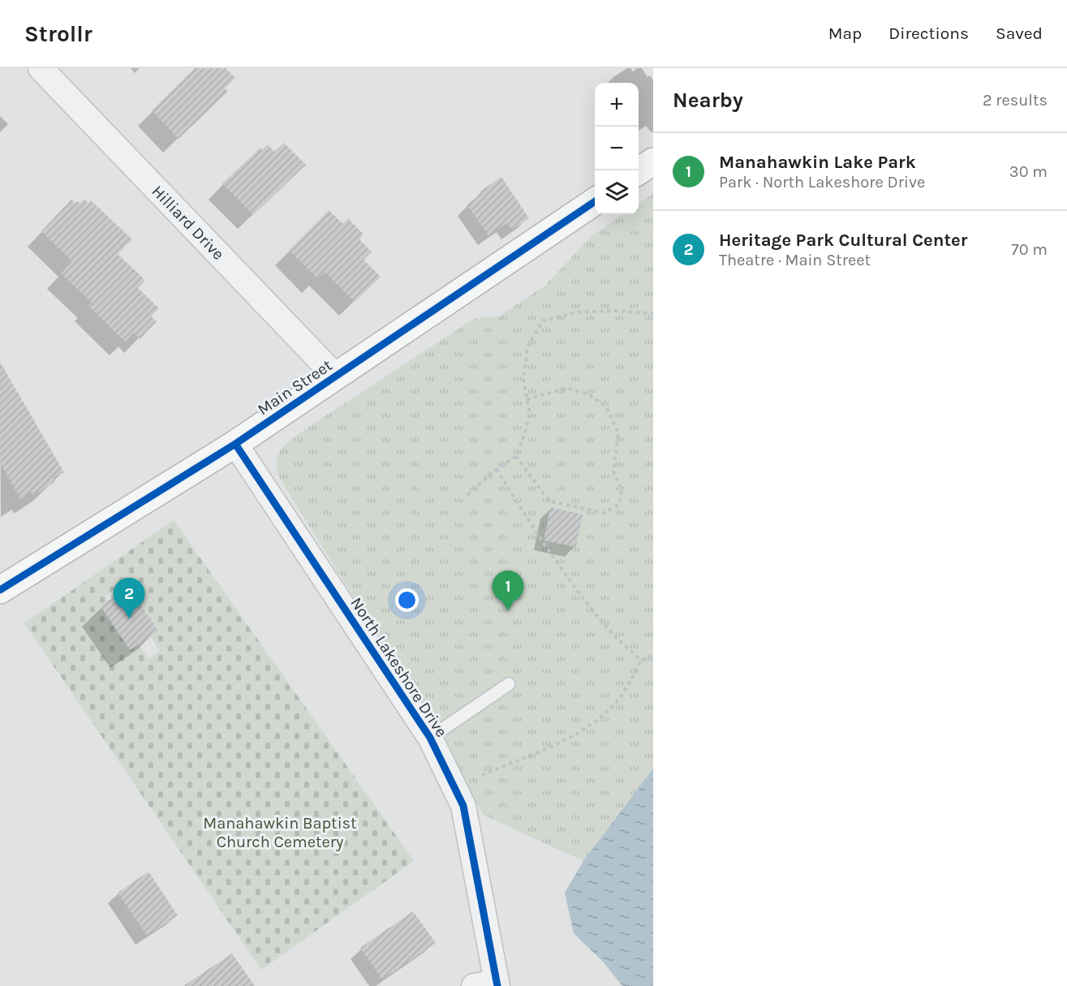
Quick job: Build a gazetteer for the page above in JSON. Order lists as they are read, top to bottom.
{
  "streets": {
    "highway": ["Main Street"],
    "street": ["Hilliard Drive", "North Lakeshore Drive"]
  },
  "crossings": [
    ["Hilliard Drive", "Main Street"],
    ["Main Street", "North Lakeshore Drive"]
  ],
  "parks": ["Manahawkin Baptist Church Cemetery"],
  "page": {
    "header": "Strollr",
    "nav": ["Map", "Directions", "Saved"],
    "heading": ["Nearby", "2 results"],
    "map_buttons": ["+", "−"],
    "list": [
      {
        "mark": "1",
        "name": "Manahawkin Lake Park",
        "note": "Park · North Lakeshore Drive",
        "value": "30 m"
      },
      {
        "mark": "2",
        "name": "Heritage Park Cultural Center",
        "note": "Theatre · Main Street",
        "value": "70 m"
      }
    ],
    "pins": ["1", "2"]
  }
}
